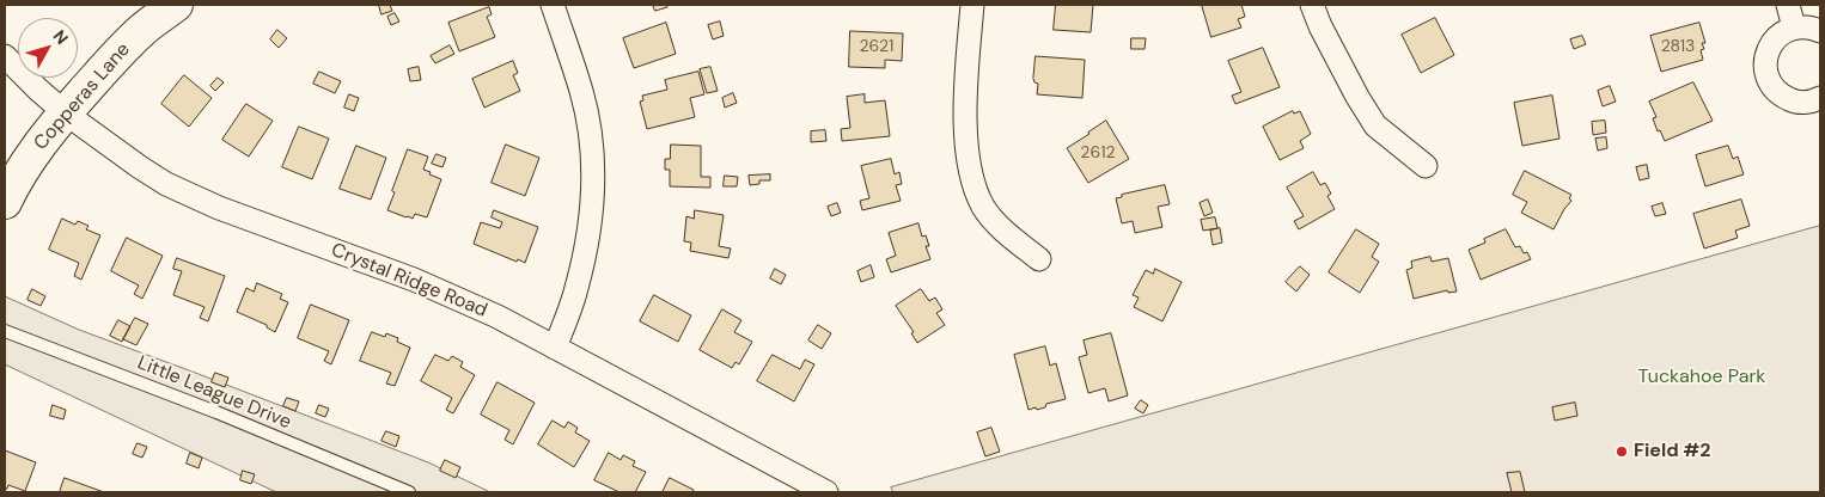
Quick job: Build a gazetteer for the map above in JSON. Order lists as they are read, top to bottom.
{
  "streets": {
    "street": ["Copperas Lane", "Crystal Ridge Road"],
    "lane": ["Little League Drive"]
  },
  "crossings": [
    ["Copperas Lane", "Crystal Ridge Road"]
  ],
  "parks": ["Tuckahoe Park"],
  "places": ["Field #2"],
  "house_numbers": ["2621", "2813", "2612"],
  "north": "top right"
}
